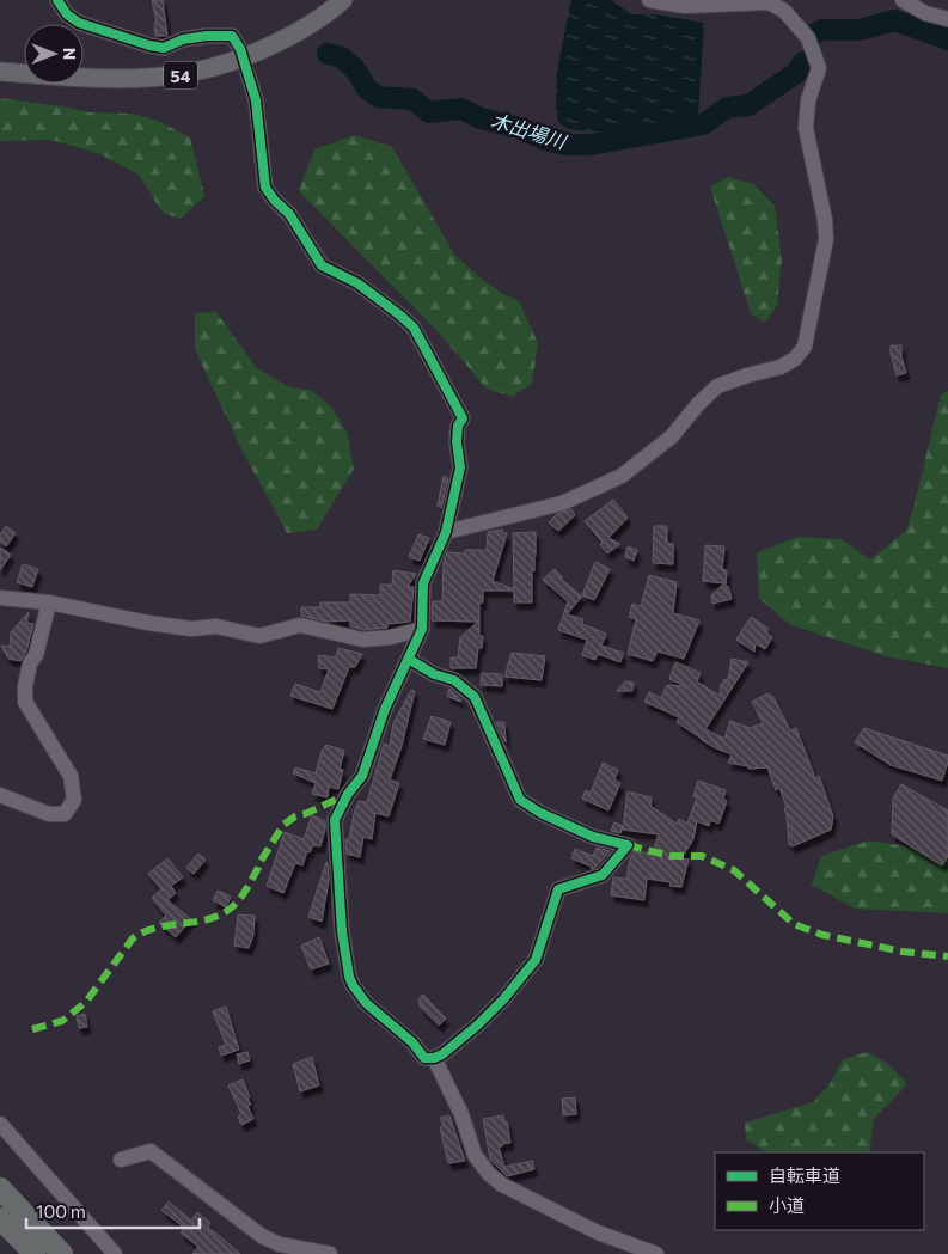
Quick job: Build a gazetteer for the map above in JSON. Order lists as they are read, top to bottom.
{
  "streets": {
    "main road": ["54"]
  },
  "water": ["木出場川"],
  "legend": ["自転車道", "小道"],
  "scale_bar": "100 m",
  "north": "right"
}
